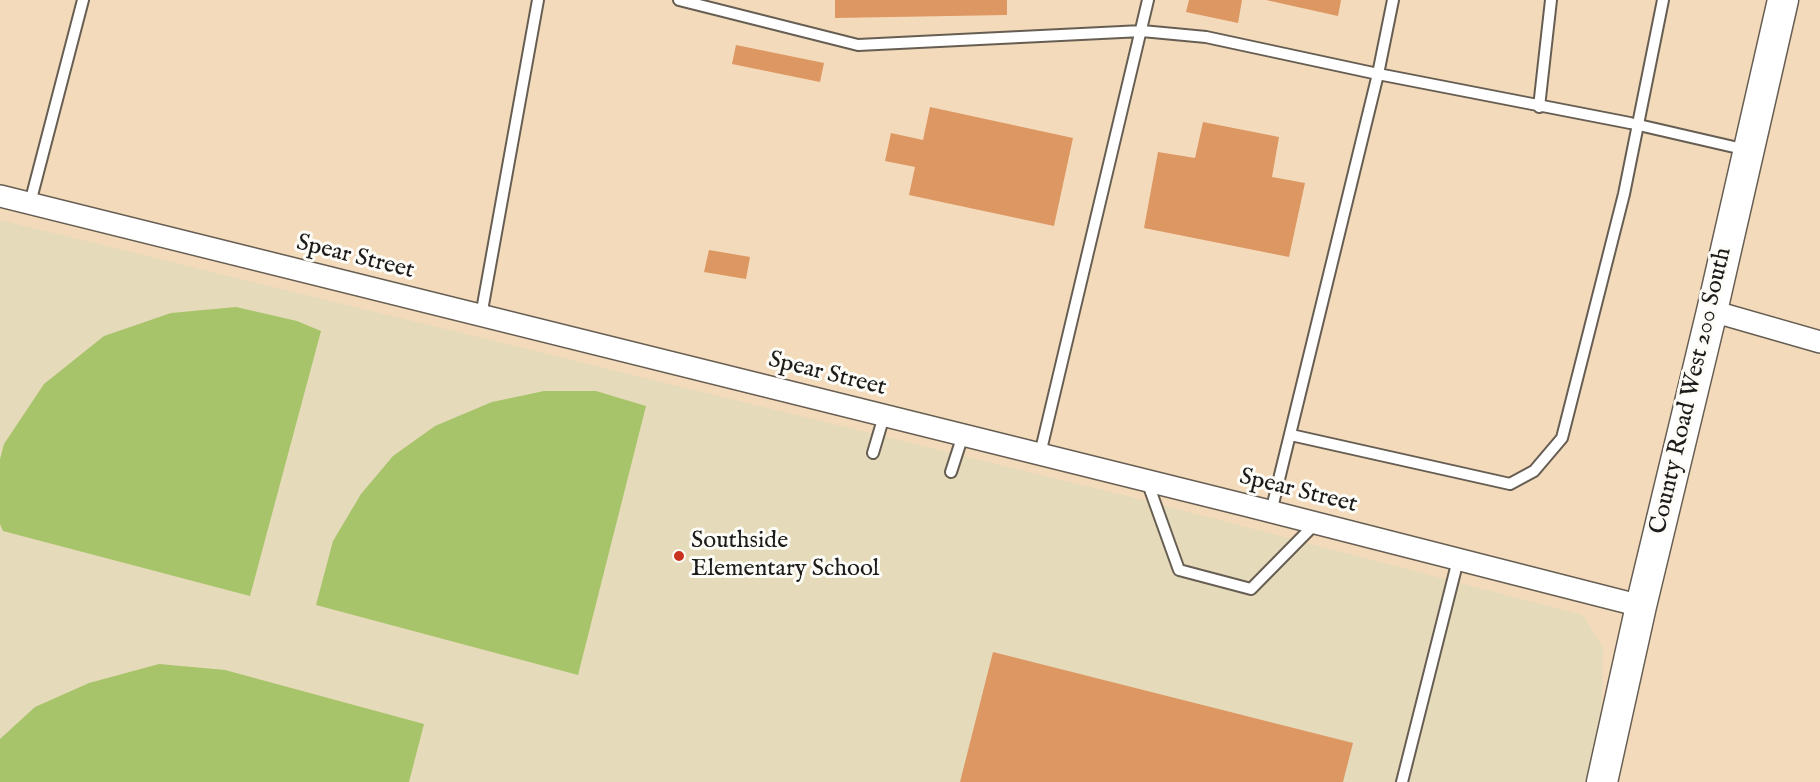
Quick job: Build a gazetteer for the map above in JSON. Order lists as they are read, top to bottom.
{
  "streets": {
    "street": ["Spear Street", "County Road West 200 South"]
  },
  "crossings": [
    ["Spear Street", "County Road West 200 South"]
  ],
  "places": ["Southside Elementary School"]
}
